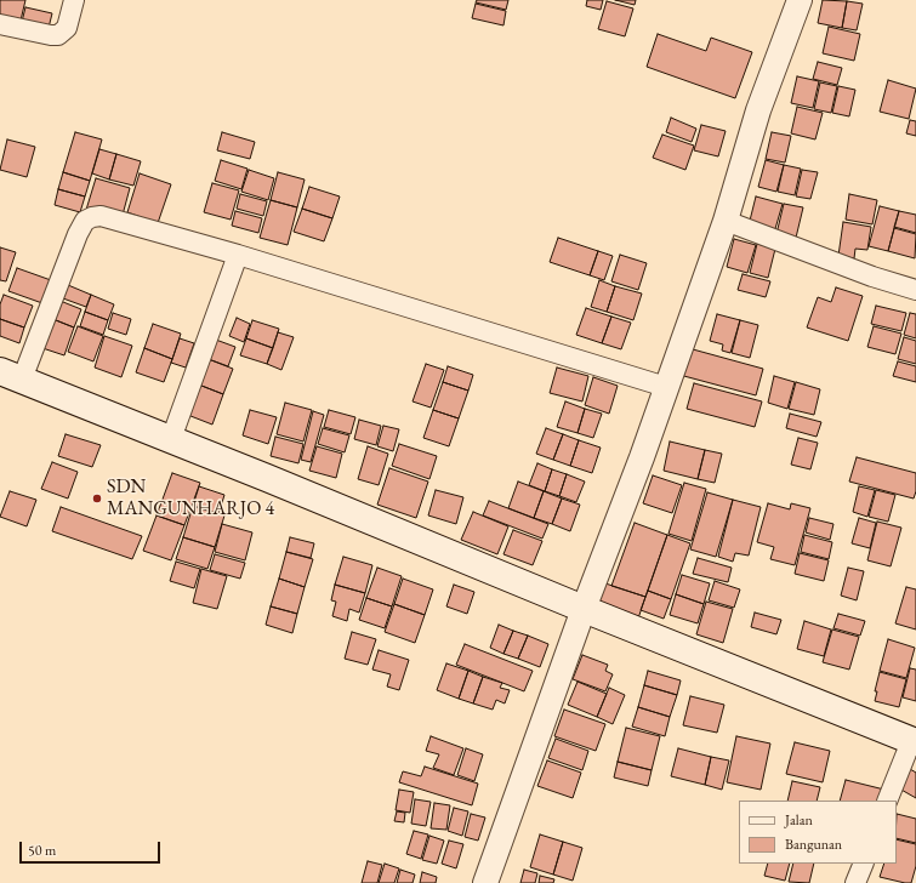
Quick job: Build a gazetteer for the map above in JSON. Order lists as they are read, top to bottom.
{
  "places": ["SDN MANGUNHARJO 4"],
  "legend": ["Jalan", "Bangunan"],
  "scale_bar": "50 m"
}
